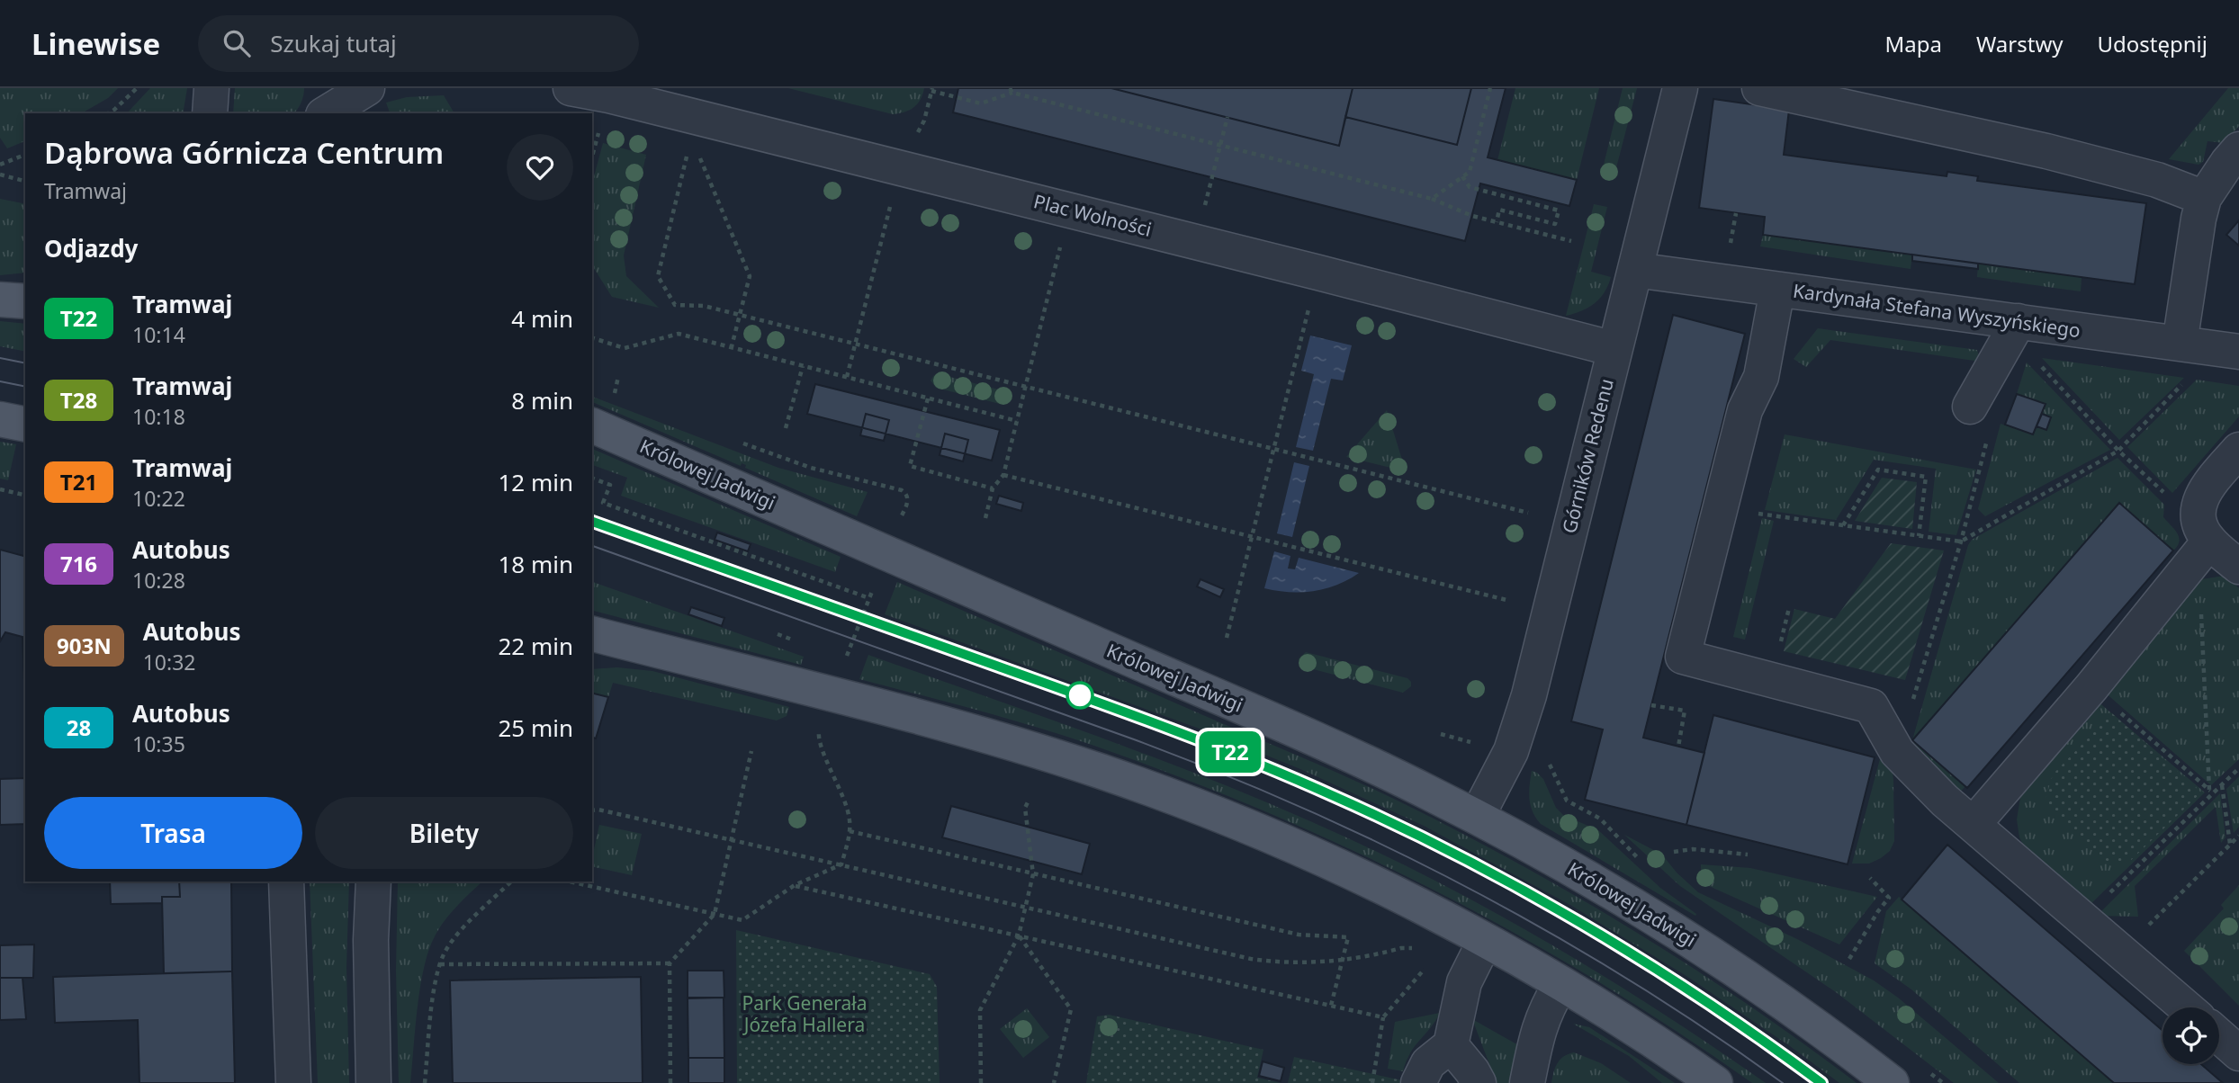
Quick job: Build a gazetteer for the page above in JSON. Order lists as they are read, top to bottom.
{
  "streets": {
    "main road": ["Królowej Jadwigi"],
    "street": ["Plac Wolności", "Kardynała Stefana Wyszyńskiego", "Górników Redenu"]
  },
  "crossings": [
    ["Plac Wolności", "Górników Redenu"],
    ["Kardynała Stefana Wyszyńskiego", "Górników Redenu"],
    ["Górników Redenu", "Królowej Jadwigi"]
  ],
  "parks": ["Park Generała Józefa Hallera"],
  "lines": ["tram line T22"],
  "page": {
    "header": "Linewise",
    "search": "Szukaj tutaj",
    "nav": ["Mapa", "Warstwy", "Udostępnij"],
    "on_map": "T22",
    "heading": [
      ["Dąbrowa Górnicza Centrum", "Tramwaj"],
      "Odjazdy"
    ],
    "list": [
      {
        "mark": "T22",
        "name": "Tramwaj",
        "note": "10:14",
        "value": "4 min"
      },
      {
        "mark": "T28",
        "name": "Tramwaj",
        "note": "10:18",
        "value": "8 min"
      },
      {
        "mark": "T21",
        "name": "Tramwaj",
        "note": "10:22",
        "value": "12 min"
      },
      {
        "mark": "716",
        "name": "Autobus",
        "note": "10:28",
        "value": "18 min"
      },
      {
        "mark": "903N",
        "name": "Autobus",
        "note": "10:32",
        "value": "22 min"
      },
      {
        "mark": "28",
        "name": "Autobus",
        "note": "10:35",
        "value": "25 min"
      }
    ],
    "buttons": ["Trasa", "Bilety"]
  }
}
